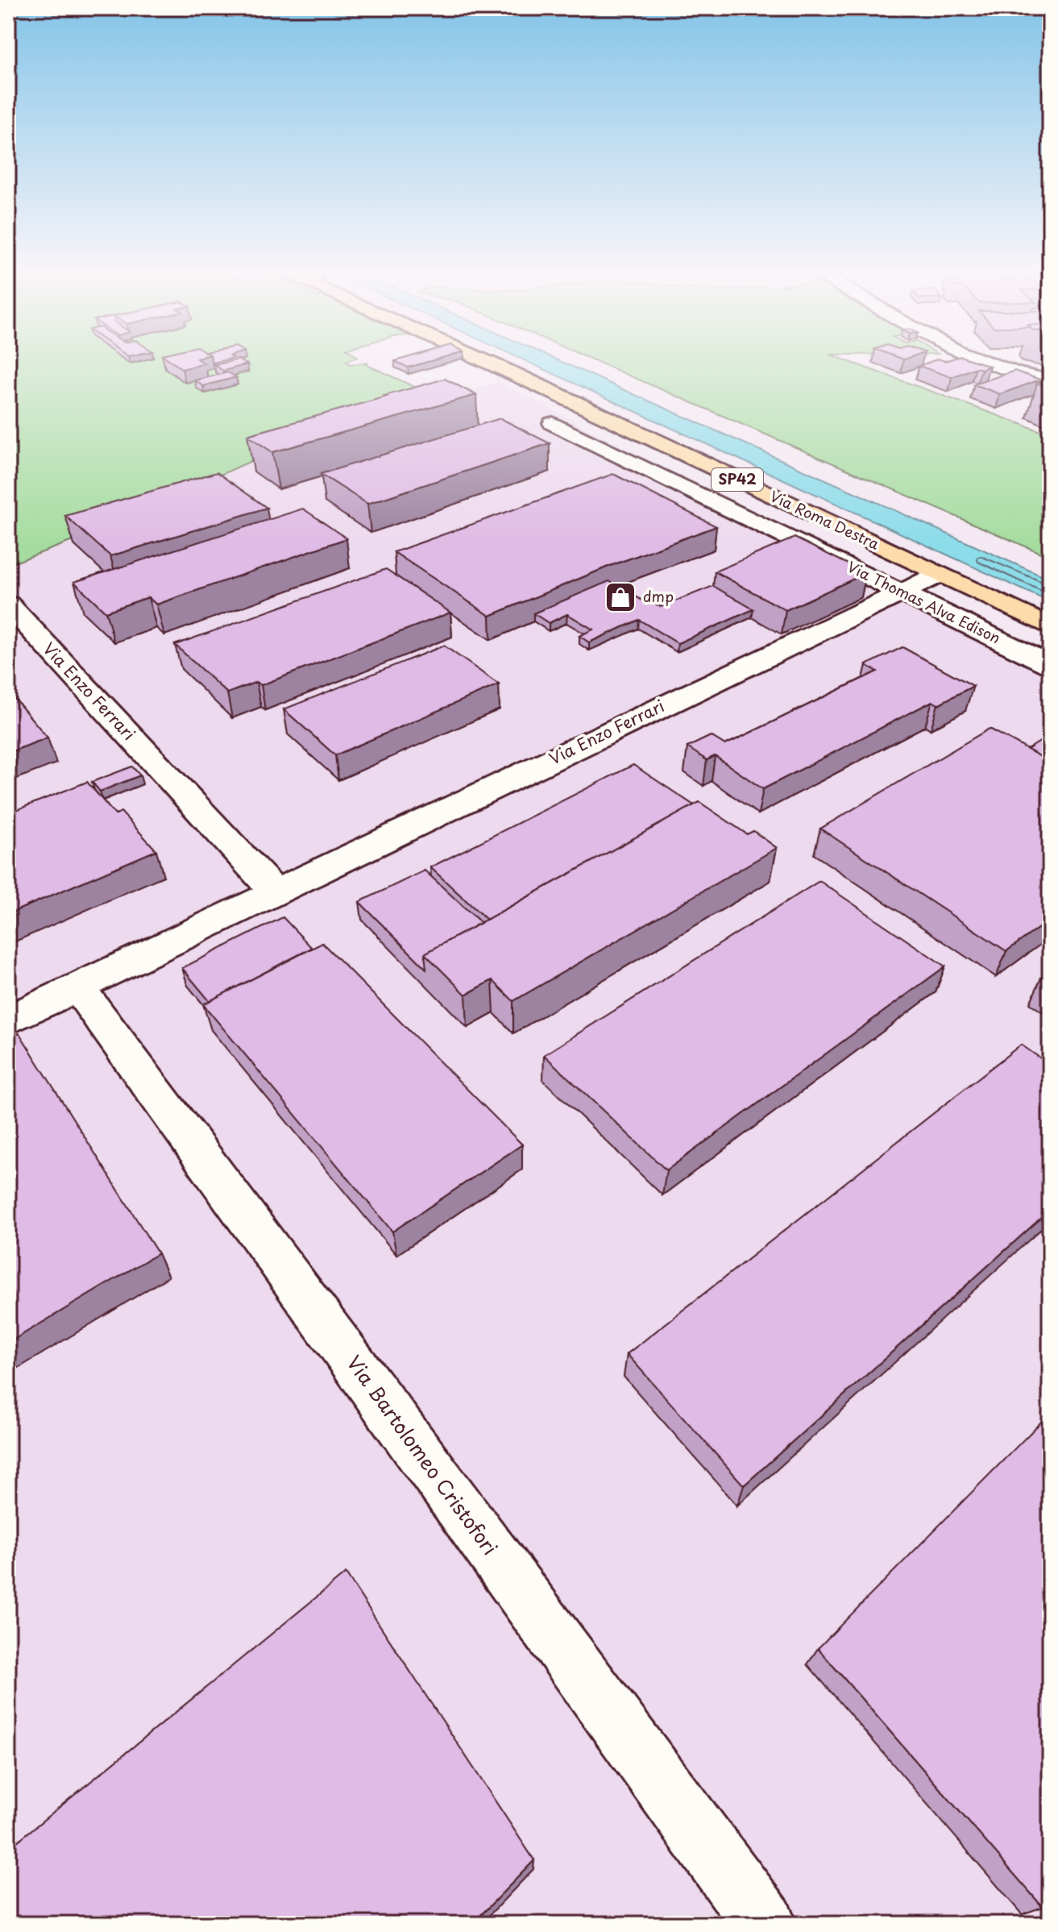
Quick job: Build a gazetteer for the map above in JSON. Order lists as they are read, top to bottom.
{
  "streets": {
    "main road": ["SP42", "Via Roma Destra"],
    "street": ["Via Thomas Alva Edison", "Via Enzo Ferrari", "Via Bartolomeo Cristofori"]
  },
  "crossings": [
    ["Via Roma Destra", "Via Enzo Ferrari"],
    ["Via Thomas Alva Edison", "Via Enzo Ferrari"],
    ["Via Enzo Ferrari", "Via Bartolomeo Cristofori"]
  ],
  "places": {
    "shop": ["dmp"]
  }
}
